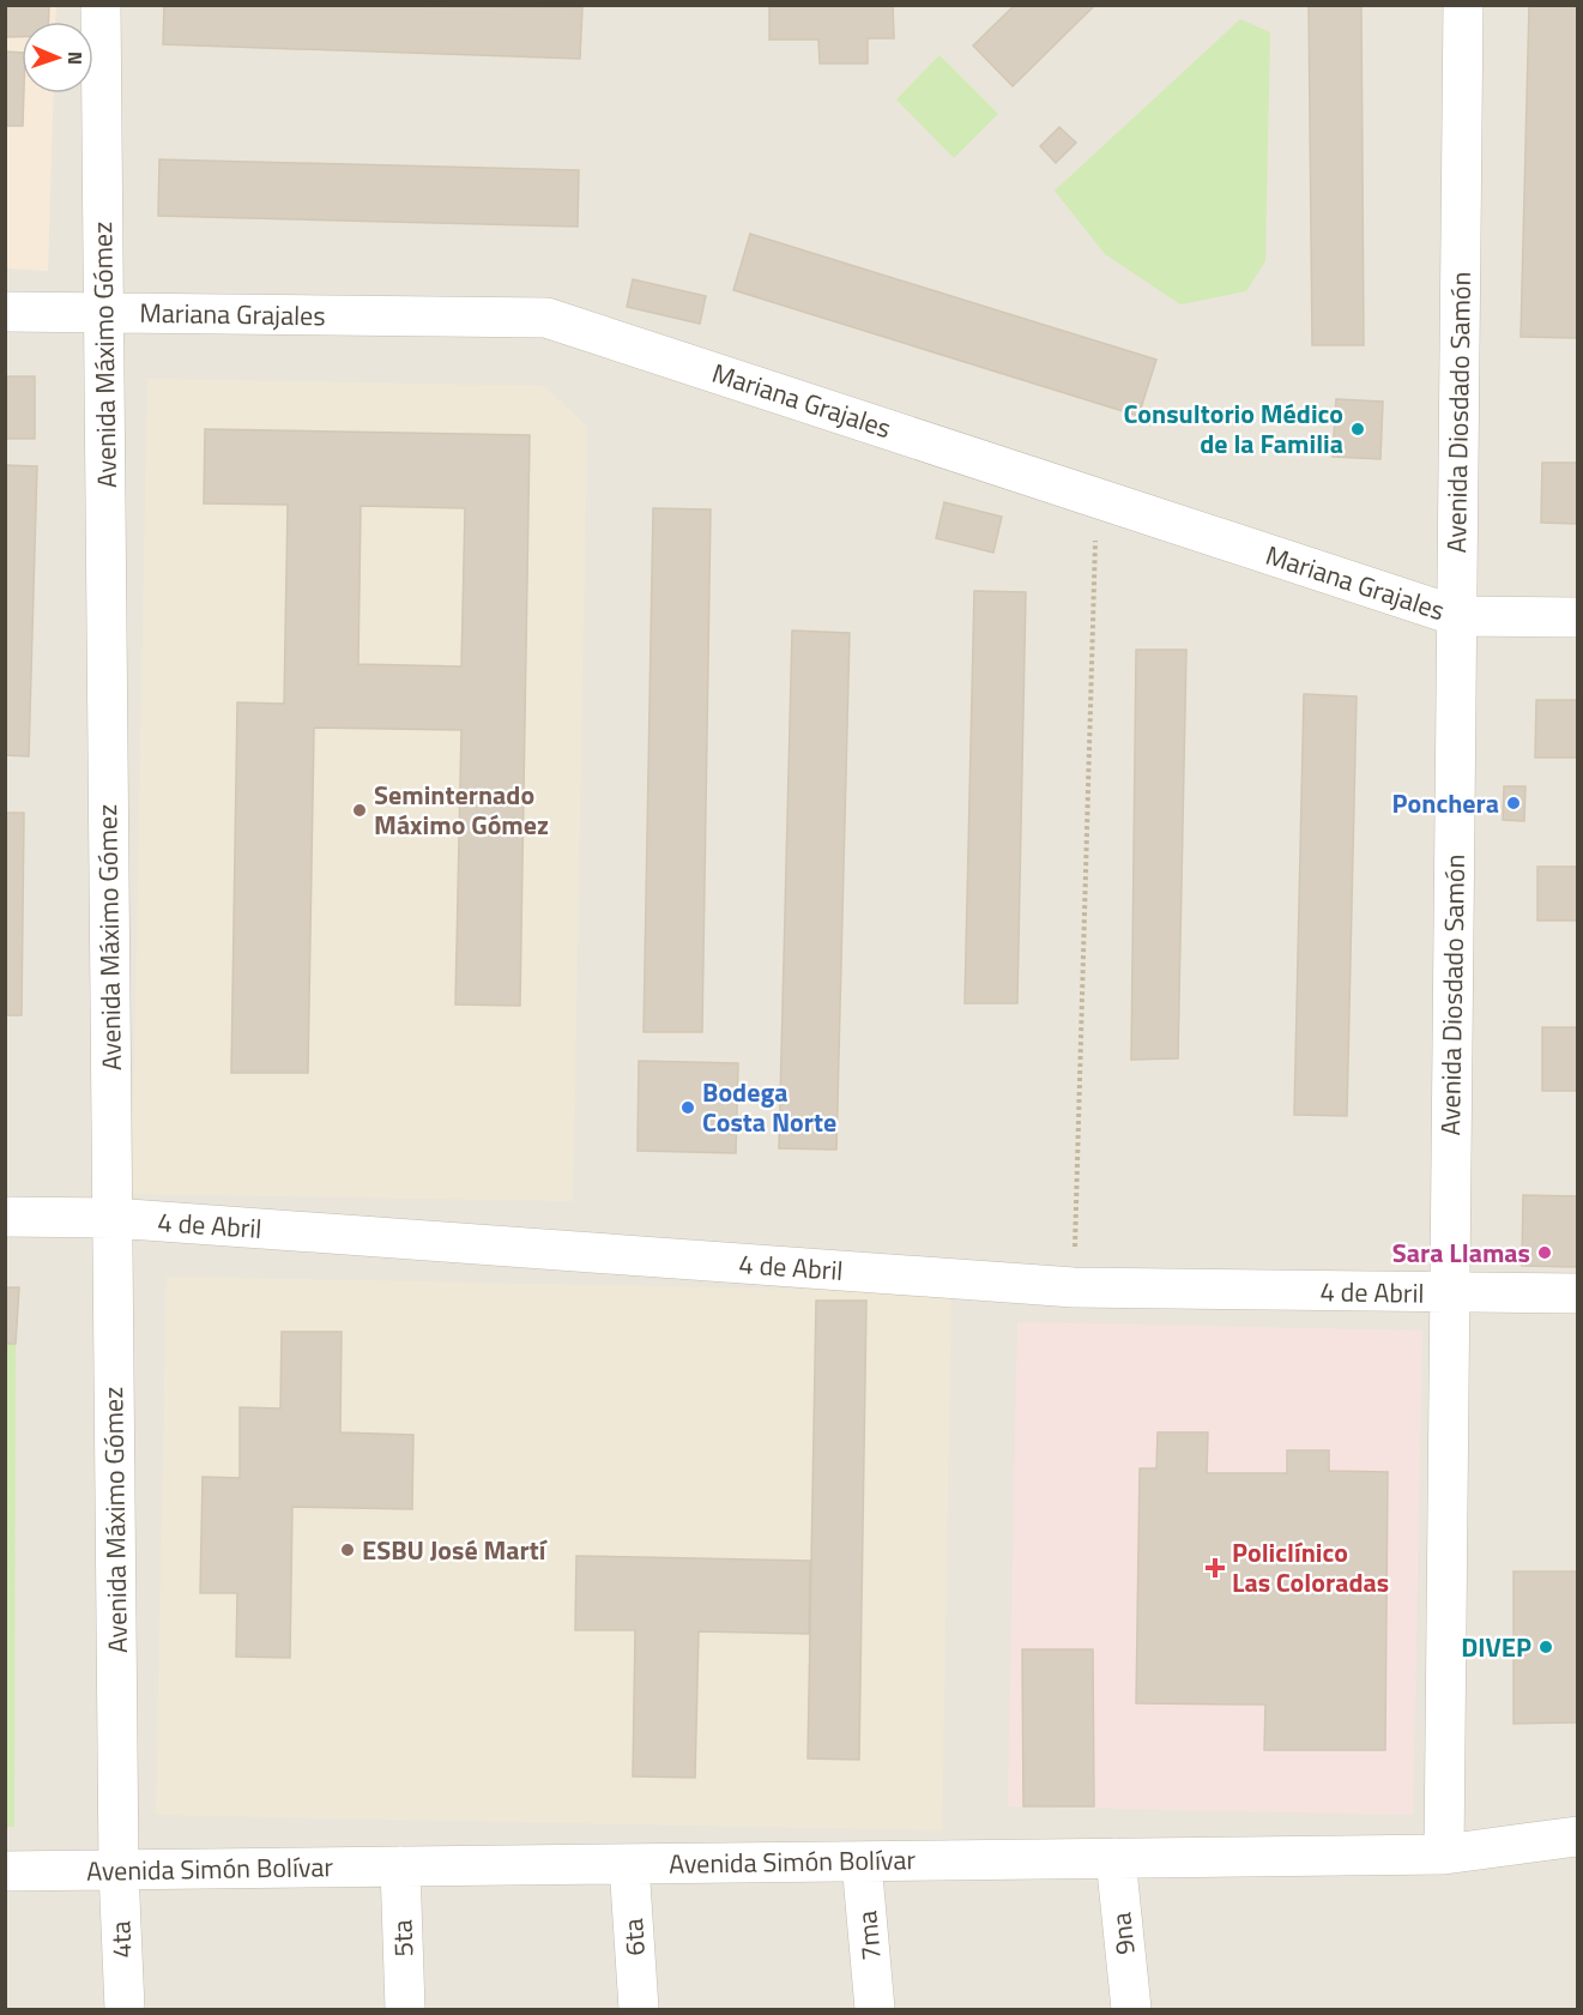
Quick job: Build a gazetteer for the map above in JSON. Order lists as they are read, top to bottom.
{
  "streets": {
    "street": [
      "Mariana Grajales",
      "Avenida Máximo Gómez",
      "Avenida Diosdado Samón",
      "4 de Abril",
      "Avenida Simón Bolívar",
      "9na",
      "7ma",
      "6ta",
      "5ta",
      "4ta"
    ]
  },
  "crossings": [
    ["Mariana Grajales", "Avenida Máximo Gómez"],
    ["Mariana Grajales", "Avenida Diosdado Samón"],
    ["Avenida Máximo Gómez", "4 de Abril"],
    ["Avenida Máximo Gómez", "Avenida Simón Bolívar"],
    ["Avenida Máximo Gómez", "4ta"],
    ["Avenida Diosdado Samón", "4 de Abril"],
    ["Avenida Diosdado Samón", "Avenida Simón Bolívar"],
    ["Avenida Simón Bolívar", "9na"],
    ["Avenida Simón Bolívar", "7ma"],
    ["Avenida Simón Bolívar", "6ta"],
    ["Avenida Simón Bolívar", "5ta"],
    ["Avenida Simón Bolívar", "4ta"]
  ],
  "places": {
    "other": [
      "Consultorio Médico de la Familia",
      "Ponchera",
      "Seminternado Máximo Gómez",
      "Bodega Costa Norte",
      "Sara Llamas",
      "ESBU José Martí",
      "DIVEP"
    ],
    "health": ["Policlínico Las Coloradas"]
  },
  "north": "right"
}
